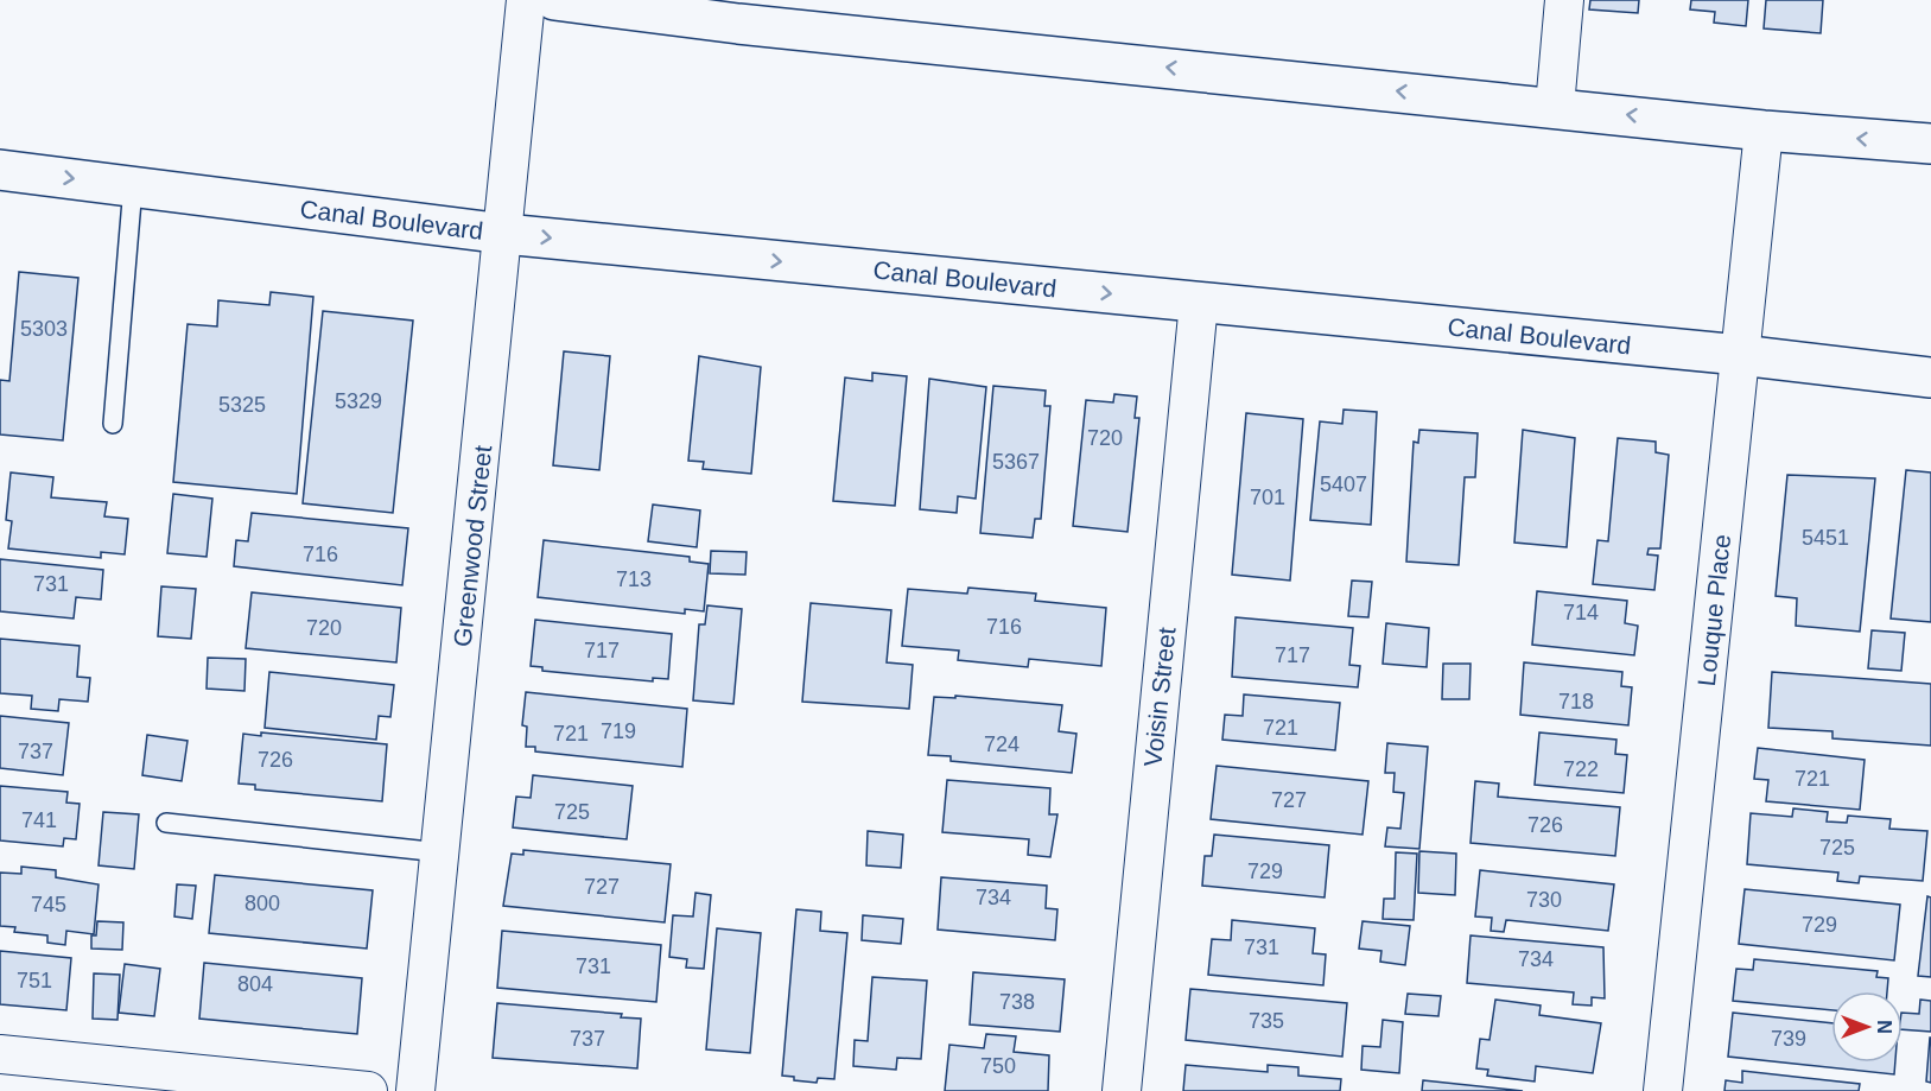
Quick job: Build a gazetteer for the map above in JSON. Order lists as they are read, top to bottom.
{
  "streets": {
    "main road": ["Canal Boulevard"],
    "street": ["Greenwood Street", "Louque Place", "Voisin Street"]
  },
  "crossings": [
    ["Canal Boulevard", "Greenwood Street"],
    ["Canal Boulevard", "Louque Place"],
    ["Canal Boulevard", "Voisin Street"]
  ],
  "house_numbers": [
    "5303",
    "5329",
    "5325",
    "720",
    "5367",
    "5407",
    "701",
    "5451",
    "716",
    "713",
    "731",
    "714",
    "716",
    "720",
    "717",
    "717",
    "718",
    "721",
    "719",
    "721",
    "724",
    "737",
    "726",
    "722",
    "721",
    "727",
    "725",
    "741",
    "726",
    "725",
    "729",
    "727",
    "734",
    "730",
    "800",
    "745",
    "729",
    "731",
    "734",
    "731",
    "751",
    "804",
    "738",
    "735",
    "737",
    "739",
    "750"
  ],
  "north": "right"
}
